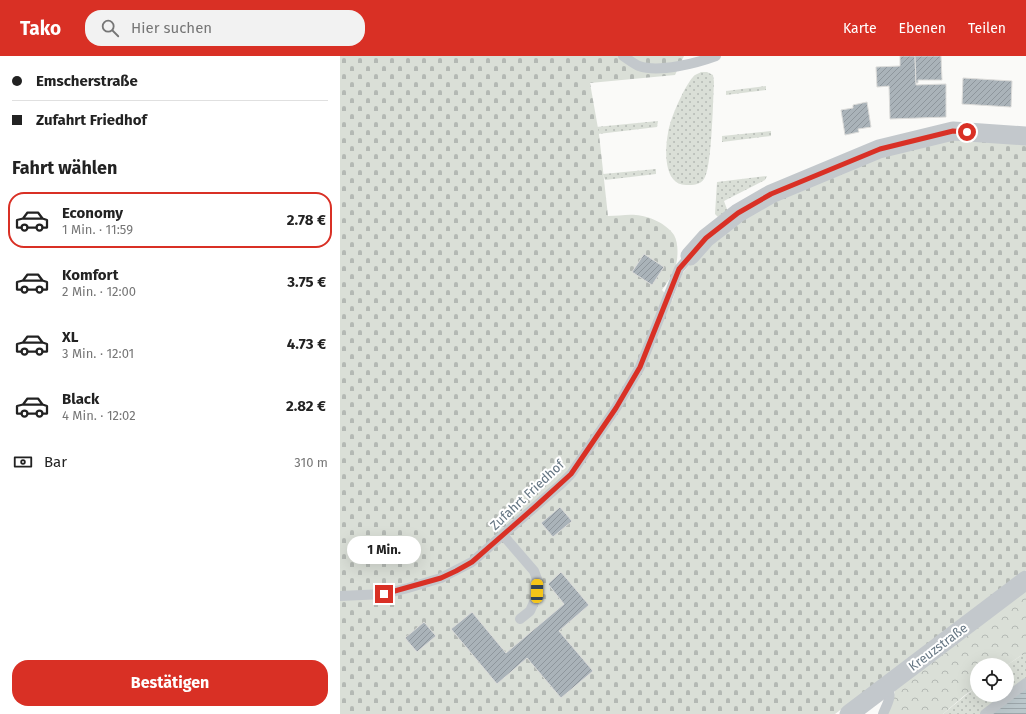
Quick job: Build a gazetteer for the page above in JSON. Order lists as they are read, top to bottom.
{
  "streets": {
    "street": ["Kreuzstraße"],
    "lane": ["Zufahrt Friedhof"]
  },
  "page": {
    "header": "Tako",
    "search": "Hier suchen",
    "nav": ["Karte", "Ebenen", "Teilen"],
    "banner": ["Emscherstraße", "Zufahrt Friedhof"],
    "heading": "Fahrt wählen",
    "list": [
      {
        "name": "Economy",
        "note": "1 Min. · 11:59",
        "value": "2.78 €"
      },
      {
        "name": "Komfort",
        "note": "2 Min. · 12:00",
        "value": "3.75 €"
      },
      {
        "name": "XL",
        "note": "3 Min. · 12:01",
        "value": "4.73 €"
      },
      {
        "name": "Black",
        "note": "4 Min. · 12:02",
        "value": "2.82 €"
      }
    ],
    "pay": ["Bar", "310 m"],
    "bubble": "1 Min.",
    "buttons": "Bestätigen"
  }
}
